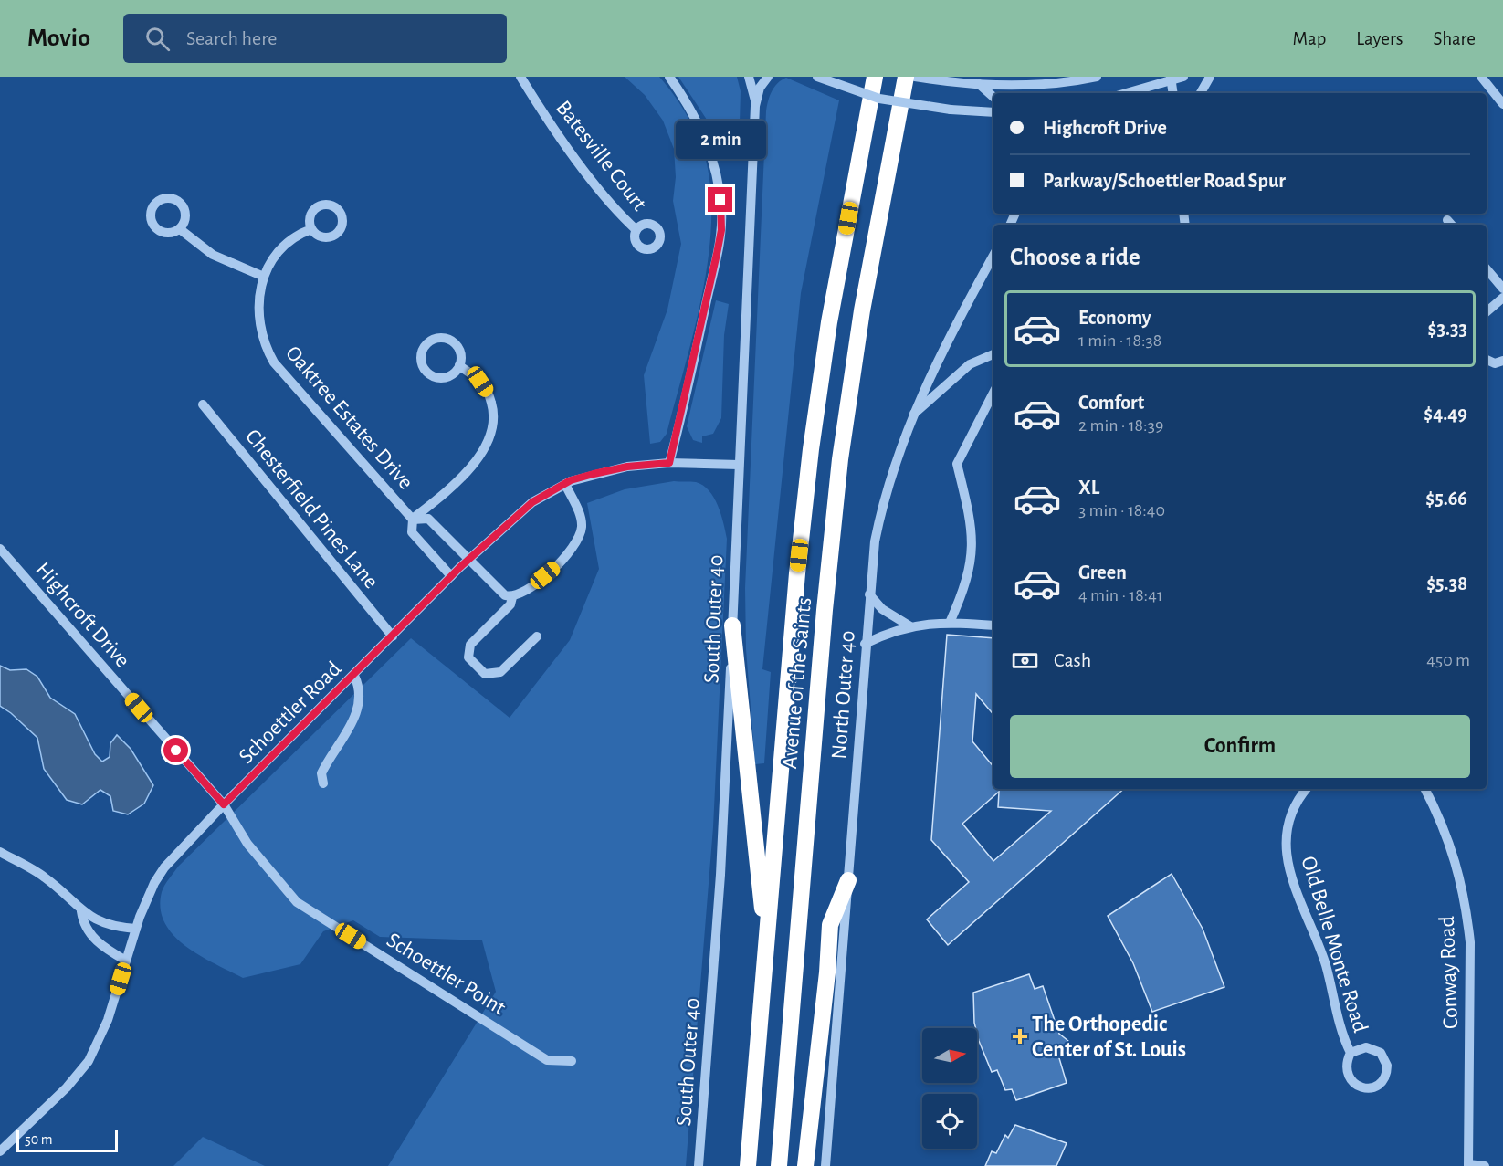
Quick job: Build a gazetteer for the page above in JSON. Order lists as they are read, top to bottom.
{
  "streets": {
    "highway": ["Avenue of the Saints"],
    "street": [
      "Batesville Court",
      "Oaktree Estates Drive",
      "Chesterfield Pines Lane",
      "Highcroft Drive",
      "South Outer 40",
      "North Outer 40",
      "Schoettler Road",
      "Old Belle Monte Road",
      "Conway Road",
      "Schoettler Point"
    ]
  },
  "crossings": [
    ["Oaktree Estates Drive", "Schoettler Road"],
    ["Chesterfield Pines Lane", "Schoettler Road"],
    ["Highcroft Drive", "Schoettler Road"],
    ["Highcroft Drive", "Schoettler Point"],
    ["South Outer 40", "Schoettler Road"],
    ["Schoettler Road", "Schoettler Point"]
  ],
  "places": {
    "health": ["The Orthopedic Center of St. Louis"]
  },
  "scale_bar": "50 m",
  "north": "right",
  "page": {
    "header": "Movio",
    "search": "Search here",
    "nav": ["Map", "Layers", "Share"],
    "banner": ["Highcroft Drive", "Parkway/Schoettler Road Spur"],
    "bubble": "2 min",
    "heading": "Choose a ride",
    "list": [
      {
        "name": "Economy",
        "note": "1 min · 18:38",
        "value": "$3.33"
      },
      {
        "name": "Comfort",
        "note": "2 min · 18:39",
        "value": "$4.49"
      },
      {
        "name": "XL",
        "note": "3 min · 18:40",
        "value": "$5.66"
      },
      {
        "name": "Green",
        "note": "4 min · 18:41",
        "value": "$5.38"
      }
    ],
    "pay": ["Cash", "450 m"],
    "buttons": "Confirm",
    "scale": "50 m"
  }
}
